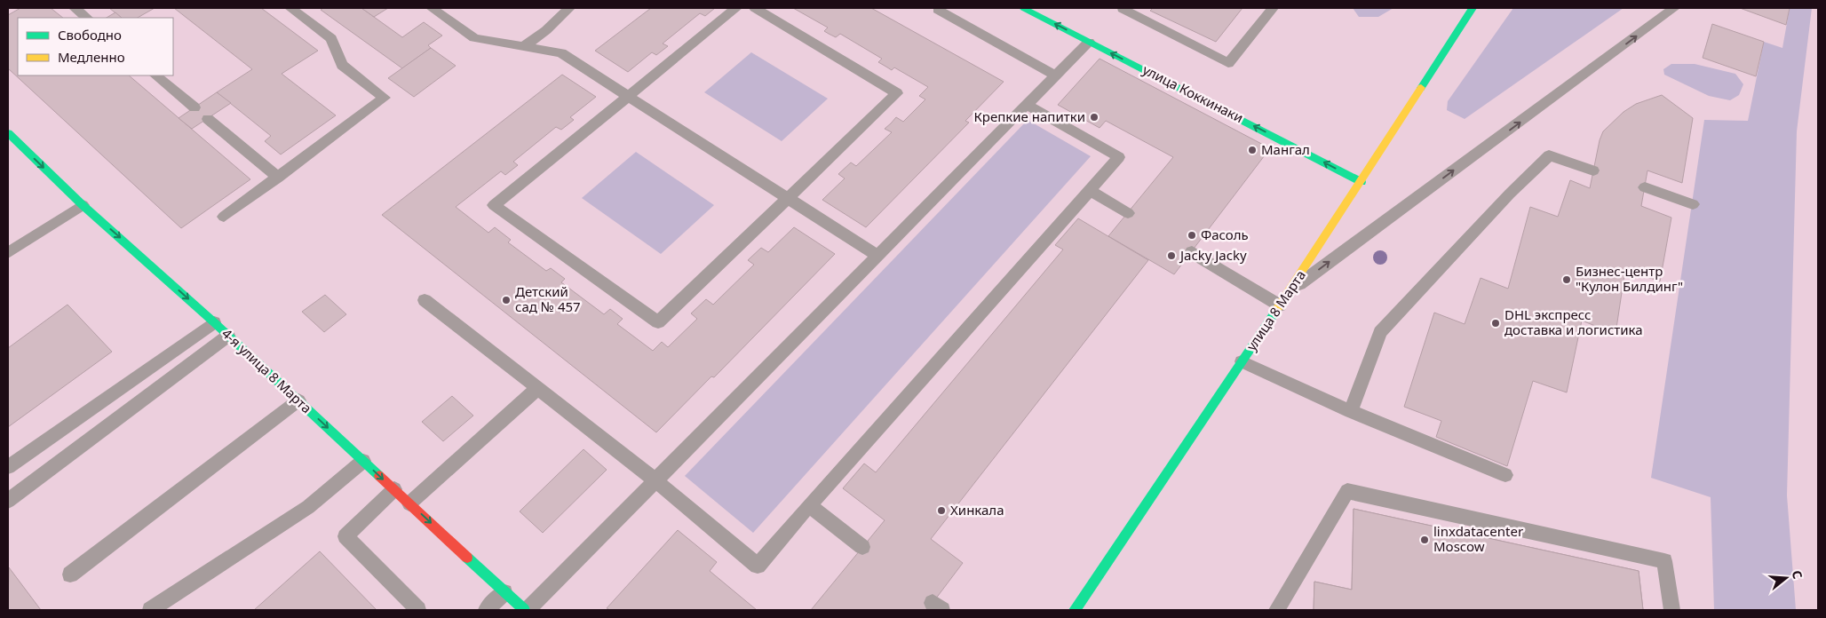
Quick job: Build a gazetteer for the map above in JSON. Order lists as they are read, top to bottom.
{
  "streets": {
    "street": ["улица Коккинаки", "улица 8 Марта", "4-я улица 8 Марта"]
  },
  "crossings": [
    ["улица Коккинаки", "улица 8 Марта"]
  ],
  "one_way": ["улица Коккинаки", "4-я улица 8 Марта"],
  "places": [
    "Крепкие напитки",
    "Мангал",
    "Фасоль",
    "Jacky Jacky",
    "Бизнес-центр \"Кулон Билдинг\"",
    "Детский сад № 457",
    "DHL экспресс доставка и логистика",
    "Хинкала",
    "linxdatacenter Moscow"
  ],
  "legend": ["Свободно", "Медленно"],
  "north": "right"
}
